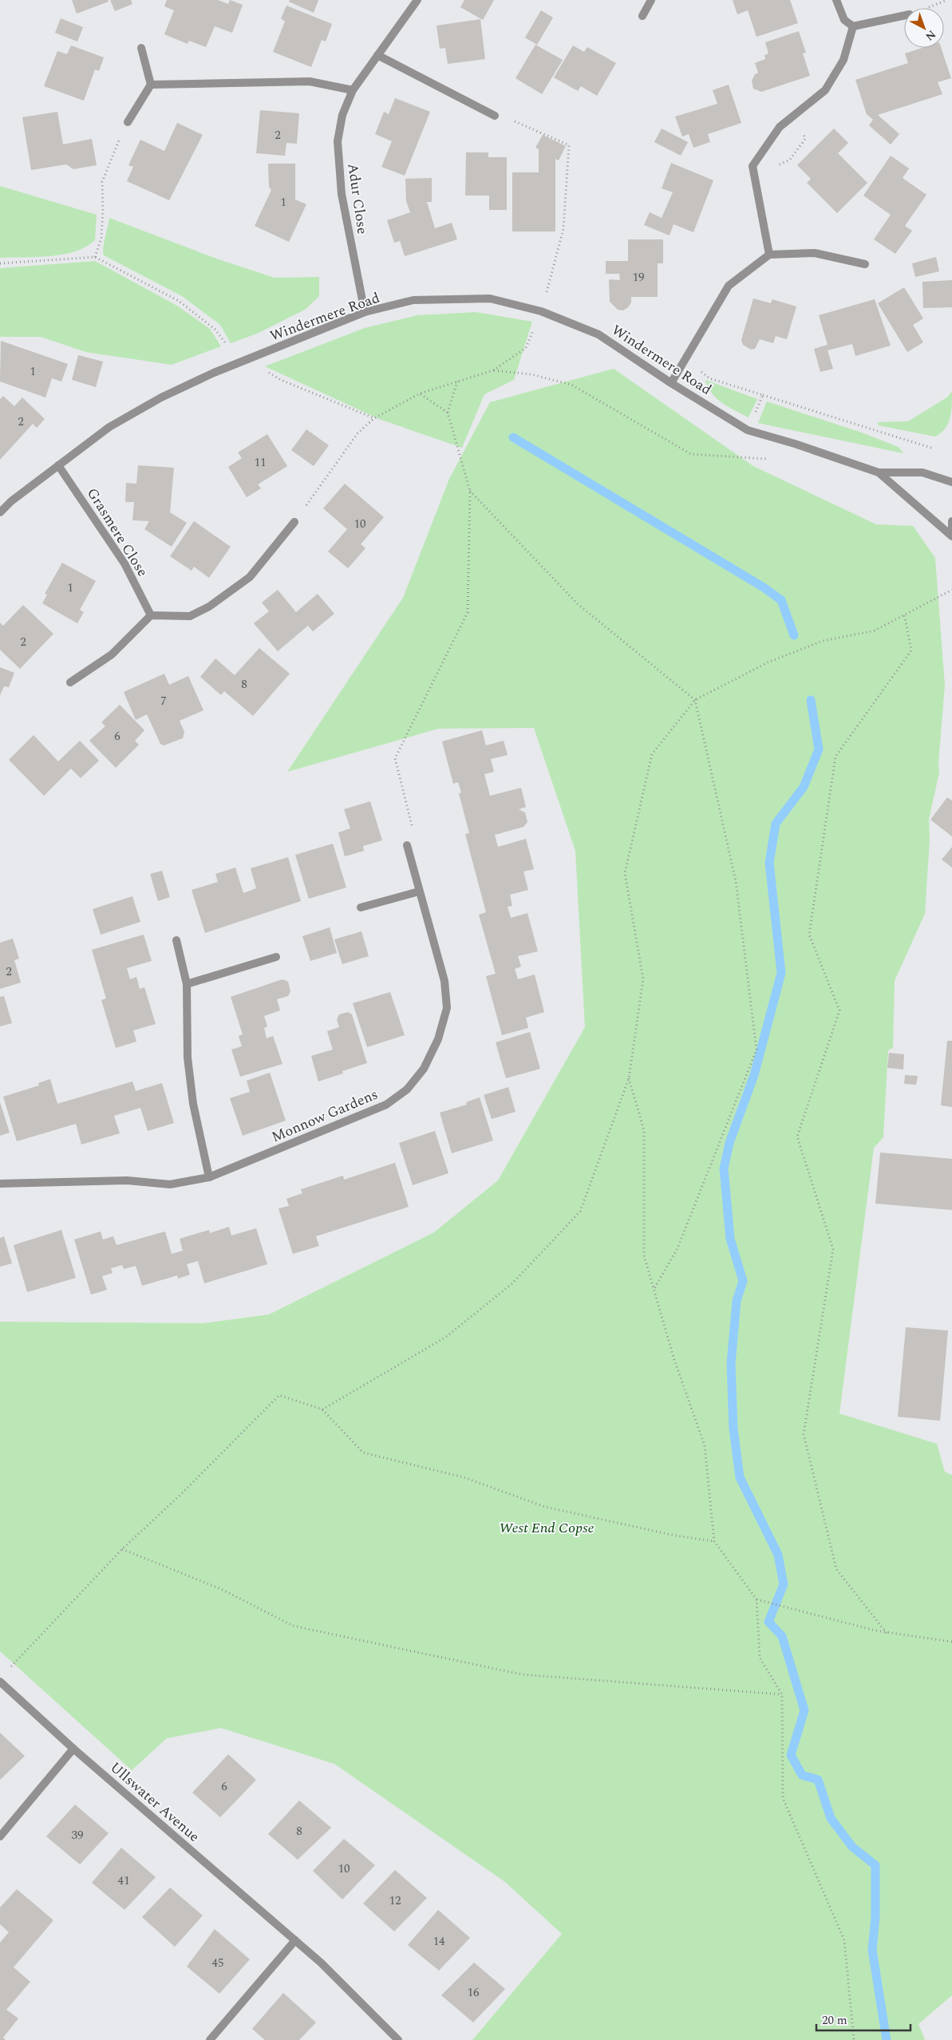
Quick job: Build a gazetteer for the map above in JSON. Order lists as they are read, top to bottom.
{
  "streets": {
    "street": [
      "Adur Close",
      "Windermere Road",
      "Grasmere Close",
      "Monnow Gardens",
      "Ullswater Avenue"
    ]
  },
  "crossings": [
    ["Adur Close", "Windermere Road"],
    ["Windermere Road", "Grasmere Close"]
  ],
  "parks": ["West End Copse"],
  "house_numbers": [
    "2",
    "1",
    "19",
    "1",
    "2",
    "11",
    "10",
    "1",
    "2",
    "8",
    "7",
    "6",
    "2",
    "6",
    "8",
    "39",
    "10",
    "41",
    "12",
    "14",
    "45",
    "16"
  ],
  "scale_bar": "20 m",
  "north": "bottom right"
}
